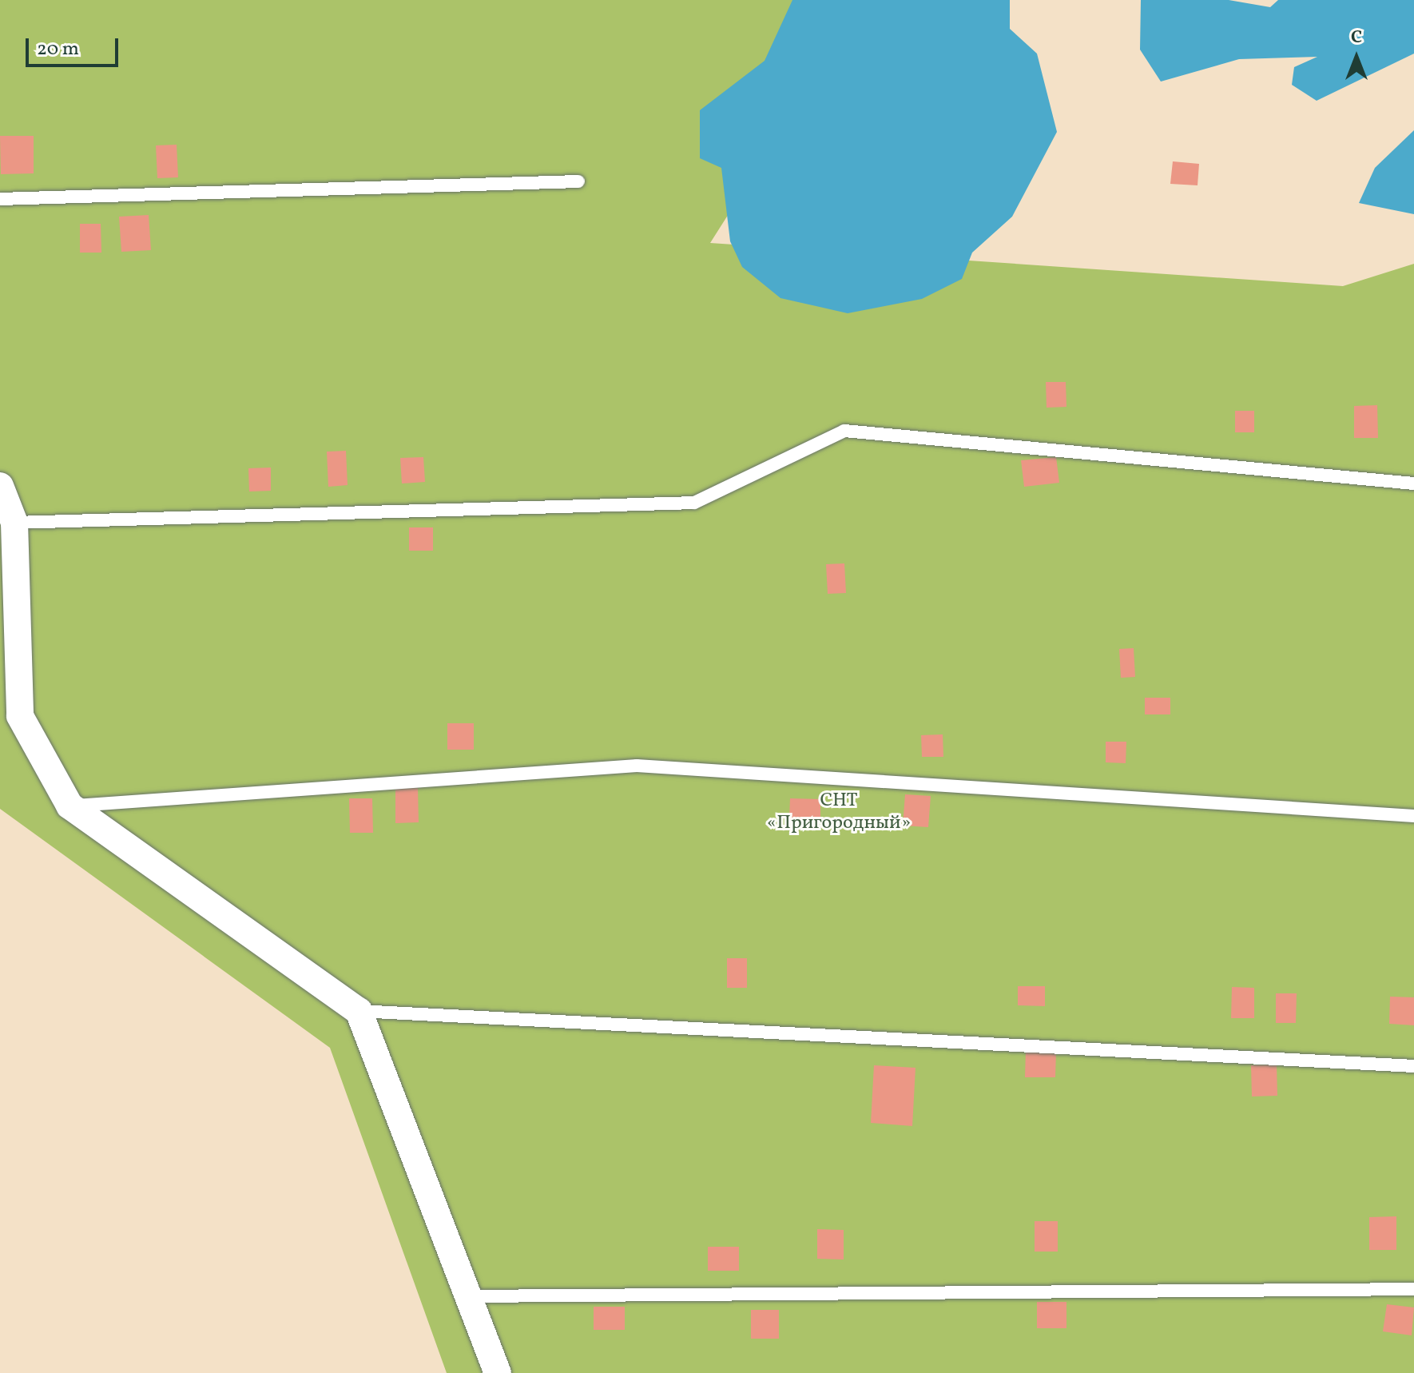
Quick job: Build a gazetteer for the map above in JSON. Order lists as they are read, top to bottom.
{
  "parks": ["СНТ «Пригородный»"],
  "scale_bar": "20 m",
  "north": "top"
}
